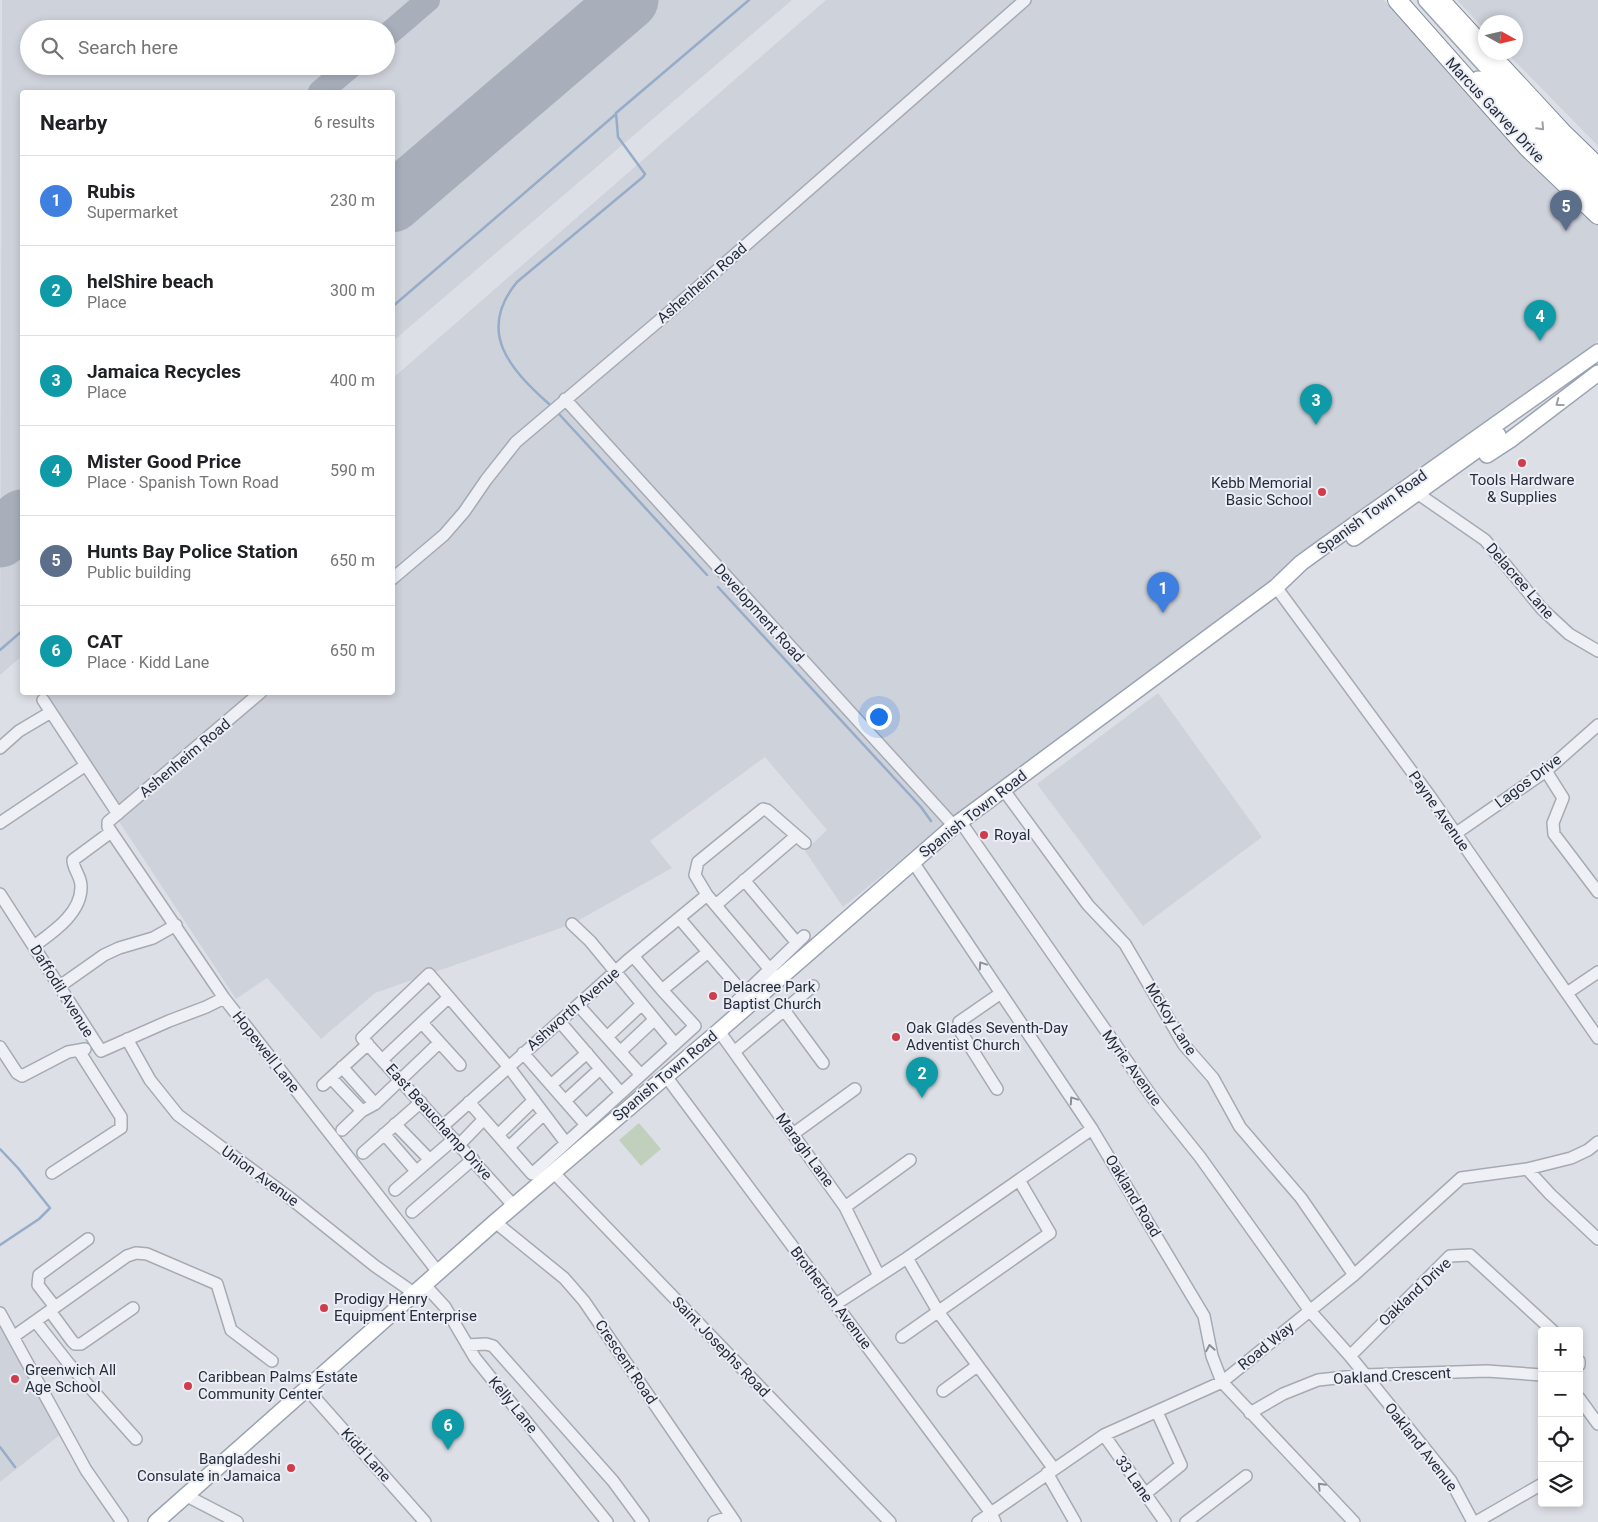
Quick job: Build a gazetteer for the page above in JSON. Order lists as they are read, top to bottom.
{
  "streets": {
    "highway": ["Marcus Garvey Drive"],
    "main road": ["Spanish Town Road"],
    "street": [
      "Ashenheim Road",
      "Delacree Lane",
      "Development Road",
      "Lagos Drive",
      "Payne Avenue",
      "Daffodil Avenue",
      "Ashworth Avenue",
      "McKoy Lane",
      "Hopewell Lane",
      "Myrie Avenue",
      "East Beauchamp Drive",
      "Maragh Lane",
      "Union Avenue",
      "Oakland Road",
      "Oakland Drive",
      "Brotherton Avenue",
      "Road Way",
      "Saint Josephs Road",
      "Crescent Road",
      "Oakland Crescent",
      "Kelly Lane",
      "Oakland Avenue",
      "Kidd Lane",
      "33 Lane"
    ]
  },
  "crossings": [
    ["Ashenheim Road", "Development Road"],
    ["Ashenheim Road", "Daffodil Avenue"],
    ["Ashenheim Road", "Hopewell Lane"],
    ["Spanish Town Road", "Delacree Lane"],
    ["Spanish Town Road", "Development Road"],
    ["Spanish Town Road", "Payne Avenue"],
    ["Spanish Town Road", "McKoy Lane"],
    ["Spanish Town Road", "Hopewell Lane"],
    ["Spanish Town Road", "Myrie Avenue"],
    ["Spanish Town Road", "East Beauchamp Drive"],
    ["Spanish Town Road", "Maragh Lane"],
    ["Spanish Town Road", "Union Avenue"],
    ["Spanish Town Road", "Oakland Road"],
    ["Spanish Town Road", "Brotherton Avenue"],
    ["Spanish Town Road", "Saint Josephs Road"],
    ["Spanish Town Road", "Crescent Road"],
    ["Spanish Town Road", "Kelly Lane"],
    ["Spanish Town Road", "Kidd Lane"],
    ["Development Road", "Myrie Avenue"],
    ["Lagos Drive", "Payne Avenue"],
    ["Daffodil Avenue", "Hopewell Lane"],
    ["Daffodil Avenue", "Union Avenue"],
    ["Ashworth Avenue", "East Beauchamp Drive"],
    ["McKoy Lane", "Road Way"],
    ["Myrie Avenue", "Oakland Drive"],
    ["Myrie Avenue", "Road Way"],
    ["Myrie Avenue", "Oakland Avenue"],
    ["Union Avenue", "Kelly Lane"],
    ["Oakland Road", "Road Way"],
    ["Oakland Road", "Oakland Crescent"],
    ["Oakland Drive", "Oakland Avenue"],
    ["Brotherton Avenue", "Road Way"],
    ["Road Way", "33 Lane"],
    ["Oakland Crescent", "Oakland Avenue"]
  ],
  "one_way": ["Oakland Road"],
  "places": [
    "Tools Hardware & Supplies",
    "Kebb Memorial Basic School",
    "Royal",
    "Delacree Park Baptist Church",
    "Oak Glades Seventh-Day Adventist Church",
    "Prodigy Henry Equipment Enterprise",
    "Greenwich All Age School",
    "Caribbean Palms Estate Community Center",
    "Bangladeshi Consulate in Jamaica"
  ],
  "north": "right",
  "page": {
    "search": "Search here",
    "heading": ["Nearby", "6 results"],
    "list": [
      {
        "mark": "1",
        "name": "Rubis",
        "note": "Supermarket",
        "value": "230 m"
      },
      {
        "mark": "2",
        "name": "helShire beach",
        "note": "Place",
        "value": "300 m"
      },
      {
        "mark": "3",
        "name": "Jamaica Recycles",
        "note": "Place",
        "value": "400 m"
      },
      {
        "mark": "4",
        "name": "Mister Good Price",
        "note": "Place · Spanish Town Road",
        "value": "590 m"
      },
      {
        "mark": "5",
        "name": "Hunts Bay Police Station",
        "note": "Public building",
        "value": "650 m"
      },
      {
        "mark": "6",
        "name": "CAT",
        "note": "Place · Kidd Lane",
        "value": "650 m"
      }
    ],
    "pins": [
      "5",
      "4",
      "3",
      "1",
      "2",
      "6"
    ],
    "map_buttons": ["+", "−"]
  }
}
